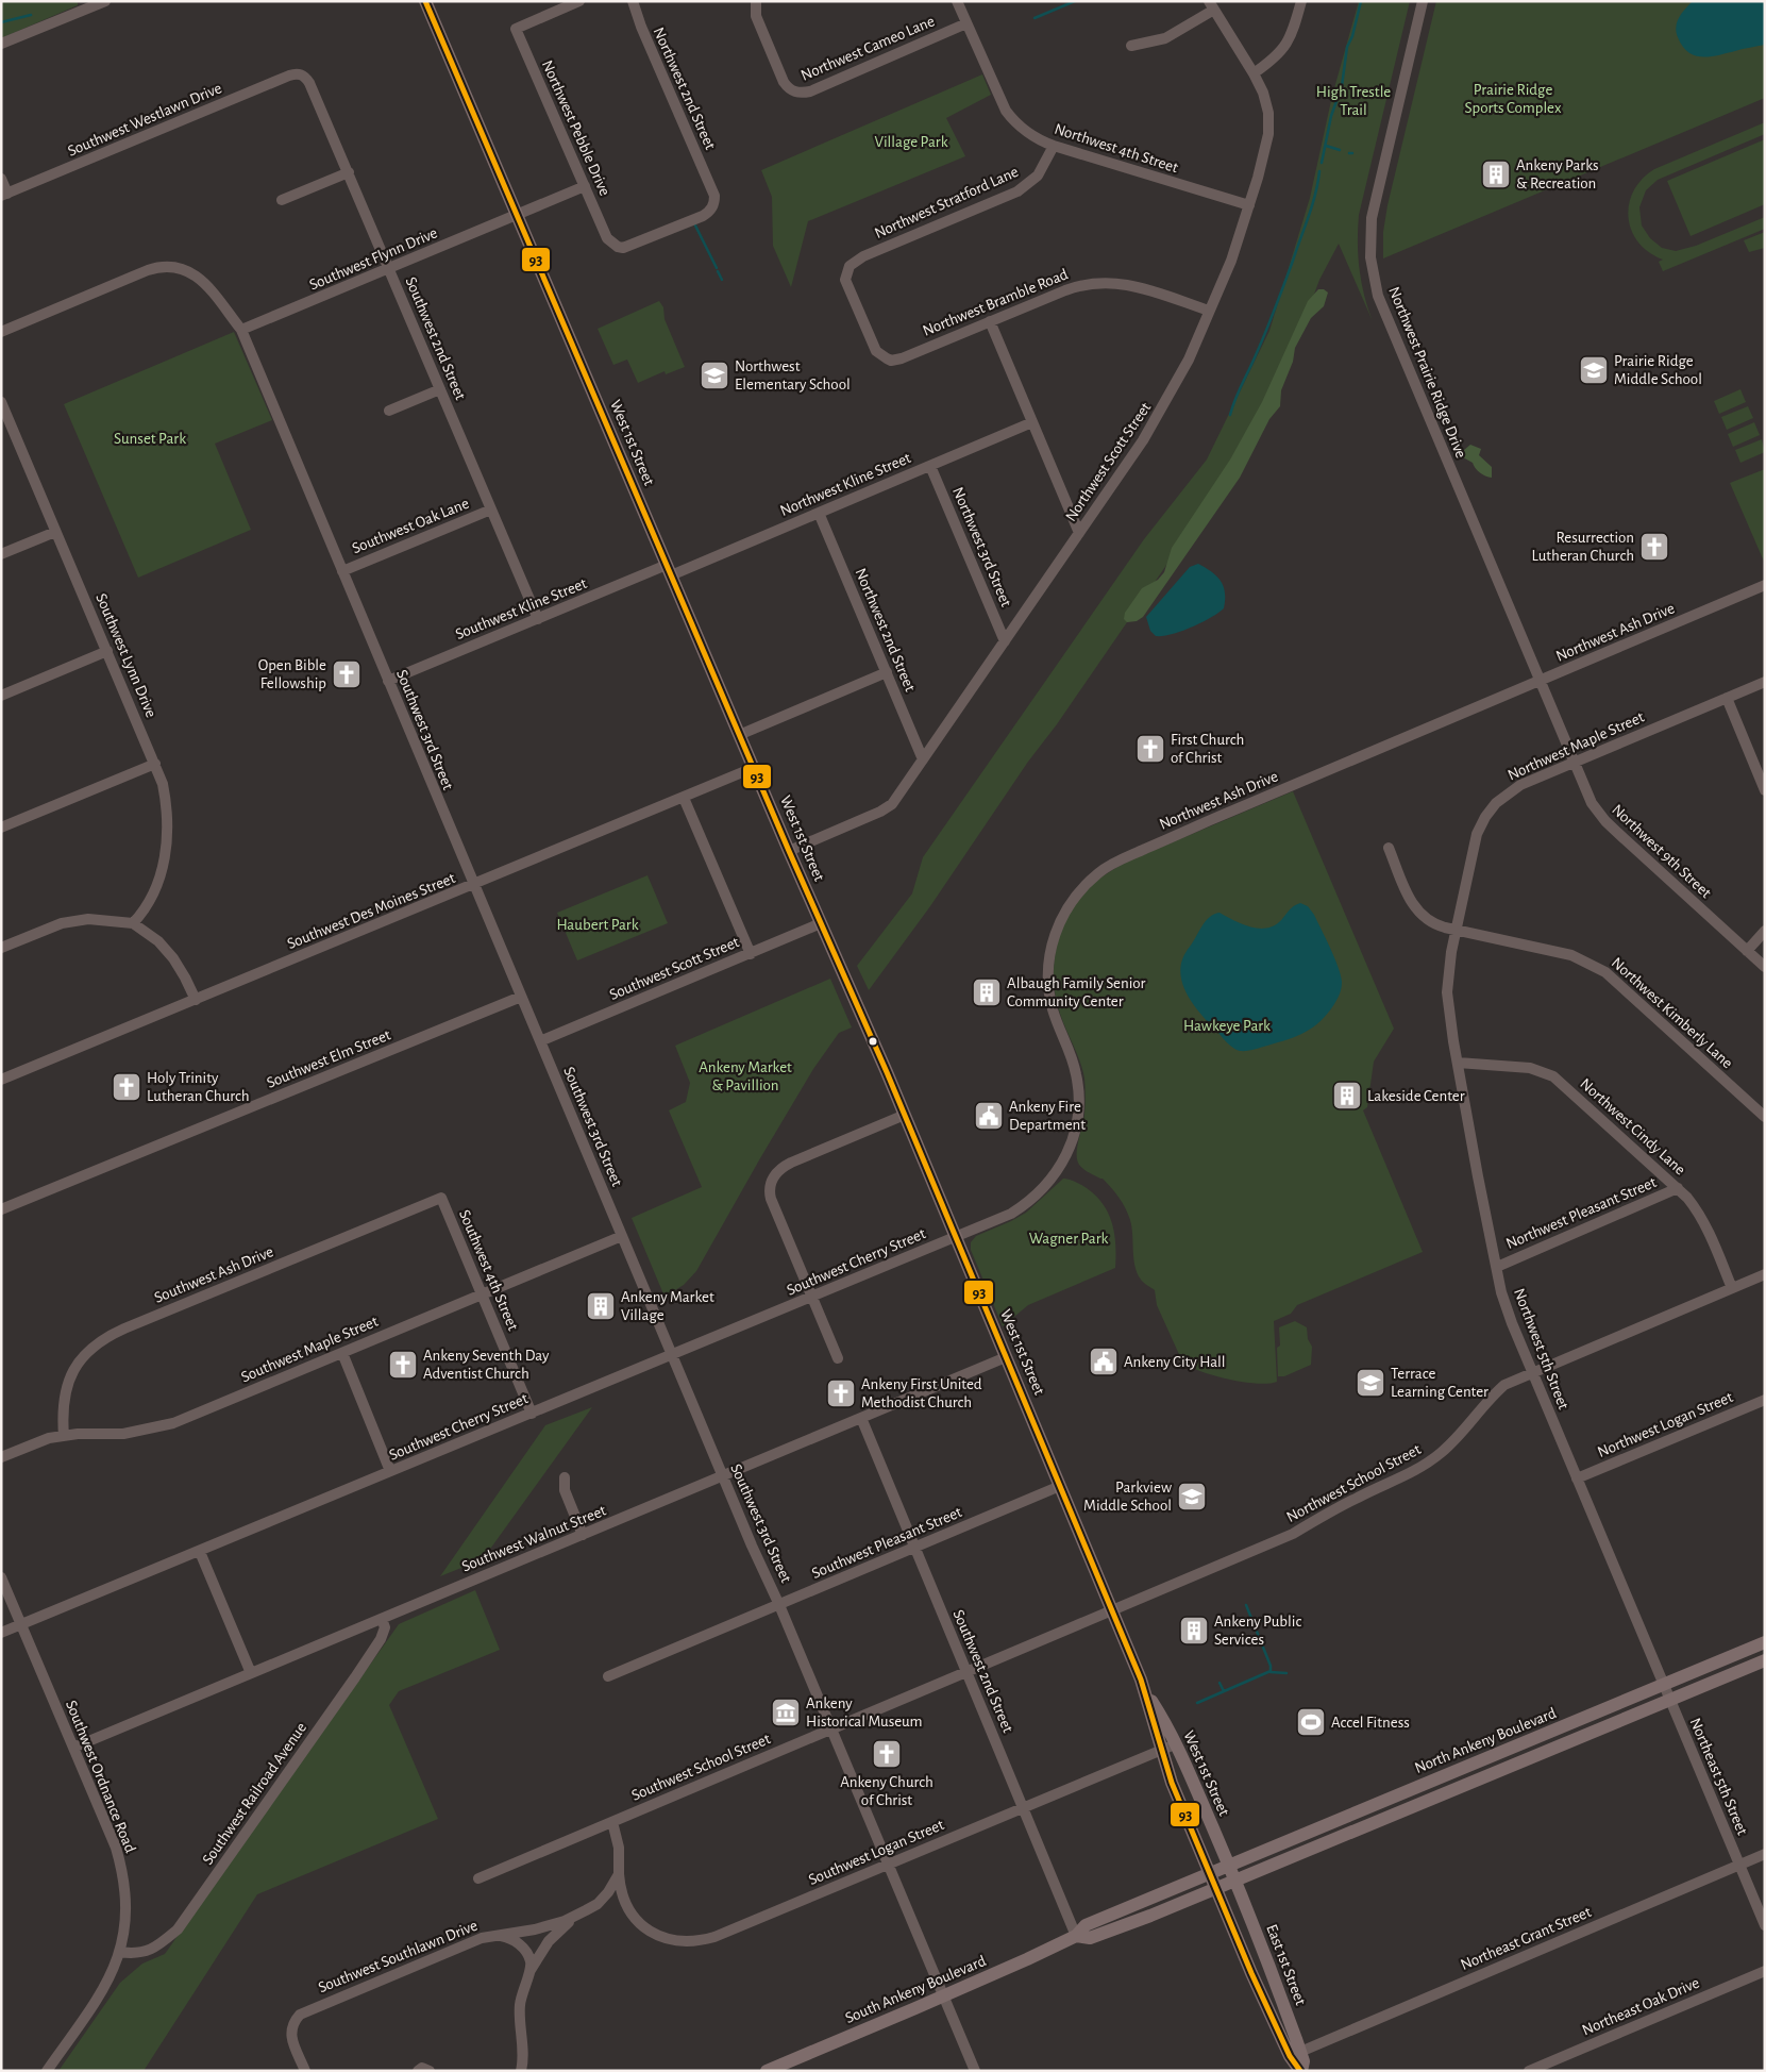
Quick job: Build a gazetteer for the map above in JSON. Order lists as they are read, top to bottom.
{
  "streets": {
    "main road": [
      "West 1st Street",
      "North Ankeny Boulevard",
      "East 1st Street",
      "South Ankeny Boulevard"
    ],
    "street": [
      "Northwest Cameo Lane",
      "Northwest 2nd Street",
      "Southwest Westlawn Drive",
      "Northwest Pebble Drive",
      "Northwest 4th Street",
      "Northwest Stratford Lane",
      "Southwest Flynn Drive",
      "Northwest Bramble Road",
      "Southwest 2nd Street",
      "Northwest Prairie Ridge Drive",
      "Northwest Scott Street",
      "Northwest Kline Street",
      "Southwest Oak Lane",
      "Northwest 3rd Street",
      "Southwest Kline Street",
      "Northwest Ash Drive",
      "Southwest Lynn Drive",
      "Southwest 3rd Street",
      "Northwest Maple Street",
      "Northwest 9th Street",
      "Southwest Des Moines Street",
      "Southwest Scott Street",
      "Northwest Kimberly Lane",
      "Southwest Elm Street",
      "Northwest Cindy Lane",
      "Northwest Pleasant Street",
      "Southwest Cherry Street",
      "Southwest 4th Street",
      "Southwest Ash Drive",
      "Southwest Maple Street",
      "Northwest 5th Street",
      "Northwest Logan Street",
      "Northwest School Street",
      "Southwest Walnut Street",
      "Southwest Pleasant Street",
      "Southwest School Street",
      "Southwest Ordnance Road",
      "Northeast 5th Street",
      "Southwest Railroad Avenue",
      "Southwest Logan Street",
      "Northeast Grant Street",
      "Southwest Southlawn Drive",
      "Northeast Oak Drive"
    ]
  },
  "crossings": [
    ["Northwest Cameo Lane", "Northwest 4th Street"],
    ["Northwest 2nd Street", "Northwest Pebble Drive"],
    ["Northwest 2nd Street", "Northwest Scott Street"],
    ["Northwest 2nd Street", "Northwest Kline Street"],
    ["Southwest Westlawn Drive", "Southwest 2nd Street"],
    ["Northwest Pebble Drive", "Southwest Flynn Drive"],
    ["Northwest 4th Street", "Northwest Stratford Lane"],
    ["Northwest 4th Street", "Northwest Scott Street"],
    ["Northwest Stratford Lane", "Northwest Bramble Road"],
    ["Southwest Flynn Drive", "Southwest 2nd Street"],
    ["Southwest Flynn Drive", "West 1st Street"],
    ["Southwest Flynn Drive", "Southwest 3rd Street"],
    ["Northwest Bramble Road", "Northwest Scott Street"],
    ["Southwest 2nd Street", "Southwest Oak Lane"],
    ["Southwest 2nd Street", "Southwest Kline Street"],
    ["Southwest 2nd Street", "Southwest Walnut Street"],
    ["Southwest 2nd Street", "Southwest Pleasant Street"],
    ["Southwest 2nd Street", "Southwest School Street"],
    ["Southwest 2nd Street", "Southwest Logan Street"],
    ["Southwest 2nd Street", "South Ankeny Boulevard"],
    ["Northwest Prairie Ridge Drive", "Northwest Ash Drive"],
    ["Northwest Prairie Ridge Drive", "Northwest 9th Street"],
    ["West 1st Street", "Northwest Scott Street"],
    ["West 1st Street", "Northwest Kline Street"],
    ["West 1st Street", "Southwest Kline Street"],
    ["West 1st Street", "Northwest Ash Drive"],
    ["West 1st Street", "Southwest Des Moines Street"],
    ["West 1st Street", "Southwest Scott Street"],
    ["West 1st Street", "Southwest Cherry Street"],
    ["West 1st Street", "Northwest School Street"],
    ["West 1st Street", "Southwest Walnut Street"],
    ["West 1st Street", "Southwest Pleasant Street"],
    ["West 1st Street", "North Ankeny Boulevard"],
    ["West 1st Street", "Southwest School Street"],
    ["West 1st Street", "Southwest Logan Street"],
    ["West 1st Street", "East 1st Street"],
    ["West 1st Street", "South Ankeny Boulevard"],
    ["Northwest Scott Street", "Northwest 3rd Street"],
    ["Northwest Kline Street", "Northwest 3rd Street"],
    ["Northwest Kline Street", "Southwest Kline Street"],
    ["Southwest Oak Lane", "Southwest 3rd Street"],
    ["Southwest Kline Street", "Southwest 3rd Street"],
    ["Northwest Ash Drive", "Northwest 9th Street"],
    ["Northwest Ash Drive", "Southwest Cherry Street"],
    ["Southwest 3rd Street", "Southwest Des Moines Street"],
    ["Southwest 3rd Street", "Southwest Scott Street"],
    ["Southwest 3rd Street", "Southwest Elm Street"],
    ["Southwest 3rd Street", "Southwest Cherry Street"],
    ["Southwest 3rd Street", "Southwest Maple Street"],
    ["Southwest 3rd Street", "Southwest Walnut Street"],
    ["Southwest 3rd Street", "Southwest Pleasant Street"],
    ["Southwest 3rd Street", "Southwest School Street"],
    ["Southwest 3rd Street", "Southwest Logan Street"],
    ["Southwest 3rd Street", "South Ankeny Boulevard"],
    ["Northwest Maple Street", "Northwest 9th Street"],
    ["Northwest Maple Street", "Northwest Kimberly Lane"],
    ["Northwest Maple Street", "Northwest 5th Street"],
    ["Northwest Kimberly Lane", "Northwest 5th Street"],
    ["Northwest Cindy Lane", "Northwest Pleasant Street"],
    ["Northwest Cindy Lane", "Northwest 5th Street"],
    ["Northwest Cindy Lane", "Northwest School Street"],
    ["Northwest Pleasant Street", "Northwest 5th Street"],
    ["Southwest Cherry Street", "Southwest 4th Street"],
    ["Southwest Cherry Street", "Southwest Ordnance Road"],
    ["Southwest 4th Street", "Southwest Ash Drive"],
    ["Southwest 4th Street", "Southwest Maple Street"],
    ["Southwest Ash Drive", "Southwest Maple Street"],
    ["Northwest 5th Street", "Northwest Logan Street"],
    ["Northwest 5th Street", "Northwest School Street"],
    ["Northwest 5th Street", "North Ankeny Boulevard"],
    ["Northwest 5th Street", "Northeast 5th Street"],
    ["Northwest School Street", "Southwest School Street"],
    ["Southwest Walnut Street", "Southwest Ordnance Road"],
    ["Southwest Walnut Street", "Southwest Railroad Avenue"],
    ["North Ankeny Boulevard", "Northeast 5th Street"],
    ["North Ankeny Boulevard", "East 1st Street"],
    ["North Ankeny Boulevard", "South Ankeny Boulevard"],
    ["Southwest Ordnance Road", "Southwest Railroad Avenue"],
    ["Northeast 5th Street", "Northeast Grant Street"],
    ["Southwest Logan Street", "Southwest Southlawn Drive"],
    ["Northeast Grant Street", "East 1st Street"],
    ["East 1st Street", "South Ankeny Boulevard"]
  ],
  "parks": [
    "Prairie Ridge Sports Complex",
    "High Trestle Trail",
    "Village Park",
    "Sunset Park",
    "Haubert Park",
    "Hawkeye Park",
    "Ankeny Market & Pavillion",
    "Wagner Park"
  ],
  "places": {
    "building": [
      "Ankeny Parks & Recreation",
      "Albaugh Family Senior Community Center",
      "Lakeside Center",
      "Ankeny Market Village",
      "Ankeny Public Services"
    ],
    "school or university": [
      "Prairie Ridge Middle School",
      "Northwest Elementary School",
      "Terrace Learning Center",
      "Parkview Middle School"
    ],
    "church": [
      "Resurrection Lutheran Church",
      "Open Bible Fellowship",
      "First Church of Christ",
      "Holy Trinity Lutheran Church",
      "Ankeny Seventh Day Adventist Church",
      "Ankeny First United Methodist Church",
      "Ankeny Church of Christ"
    ],
    "public building": ["Ankeny Fire Department", "Ankeny City Hall"],
    "museum": ["Ankeny Historical Museum"],
    "sports": ["Accel Fitness"]
  },
  "lines": ["transit line 93"]
}
